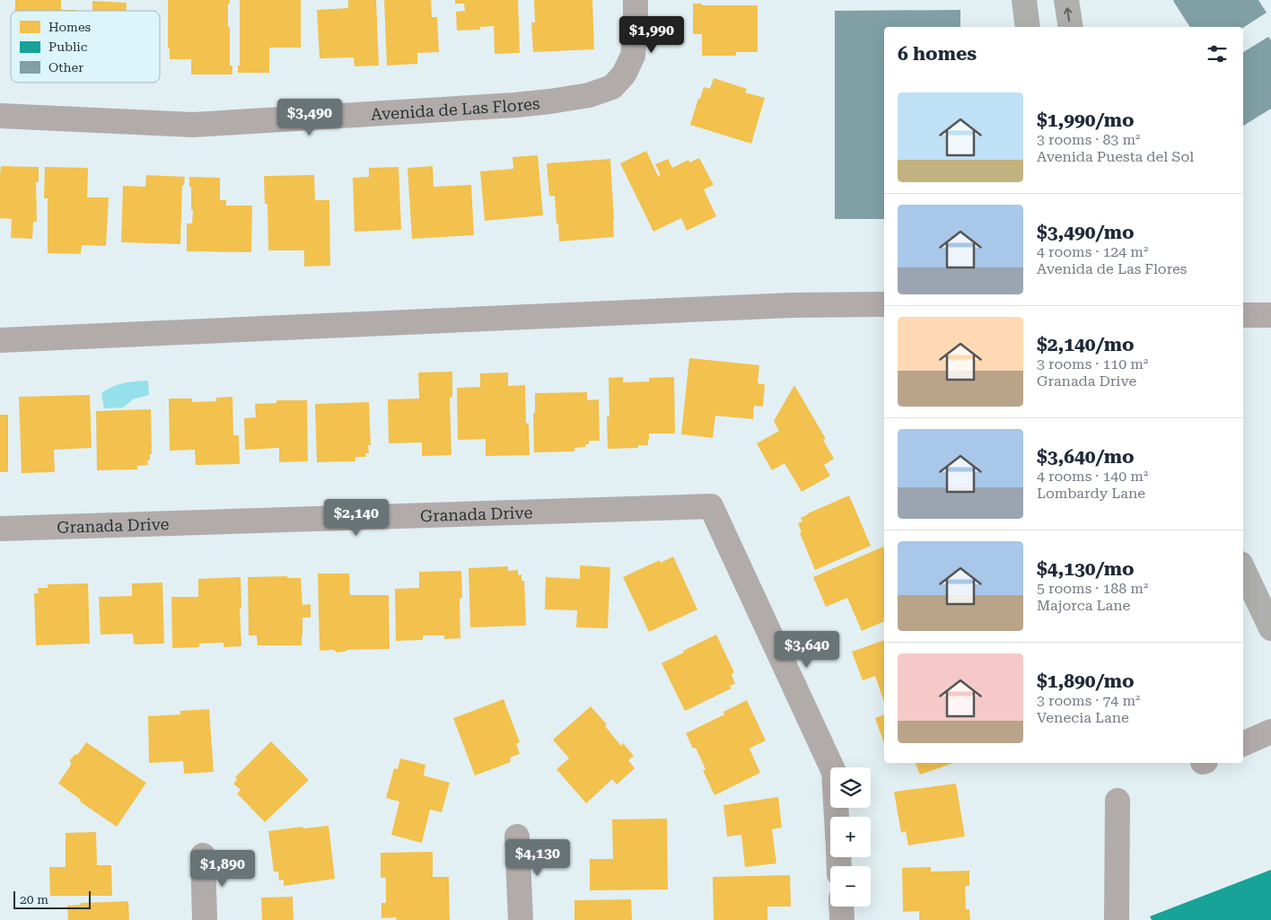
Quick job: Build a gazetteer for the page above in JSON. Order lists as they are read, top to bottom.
{
  "streets": {
    "street": ["Avenida de Las Flores", "Granada Drive"]
  },
  "legend": ["Homes", "Public", "Other"],
  "scale_bar": "20 m",
  "page": {
    "price": [
      "$1,990",
      "$3,490",
      "$2,140",
      "$3,640",
      "$4,130",
      "$1,890"
    ],
    "heading": "6 homes",
    "list": [
      {
        "name": "$1,990/mo",
        "note": "3 rooms · 83 m² · Avenida Puesta del Sol"
      },
      {
        "name": "$3,490/mo",
        "note": "4 rooms · 124 m² · Avenida de Las Flores"
      },
      {
        "name": "$2,140/mo",
        "note": "3 rooms · 110 m² · Granada Drive"
      },
      {
        "name": "$3,640/mo",
        "note": "4 rooms · 140 m² · Lombardy Lane"
      },
      {
        "name": "$4,130/mo",
        "note": "5 rooms · 188 m² · Majorca Lane"
      },
      {
        "name": "$1,890/mo",
        "note": "3 rooms · 74 m² · Venecia Lane"
      }
    ],
    "map_buttons": ["+", "−"],
    "scale": "20 m"
  }
}
